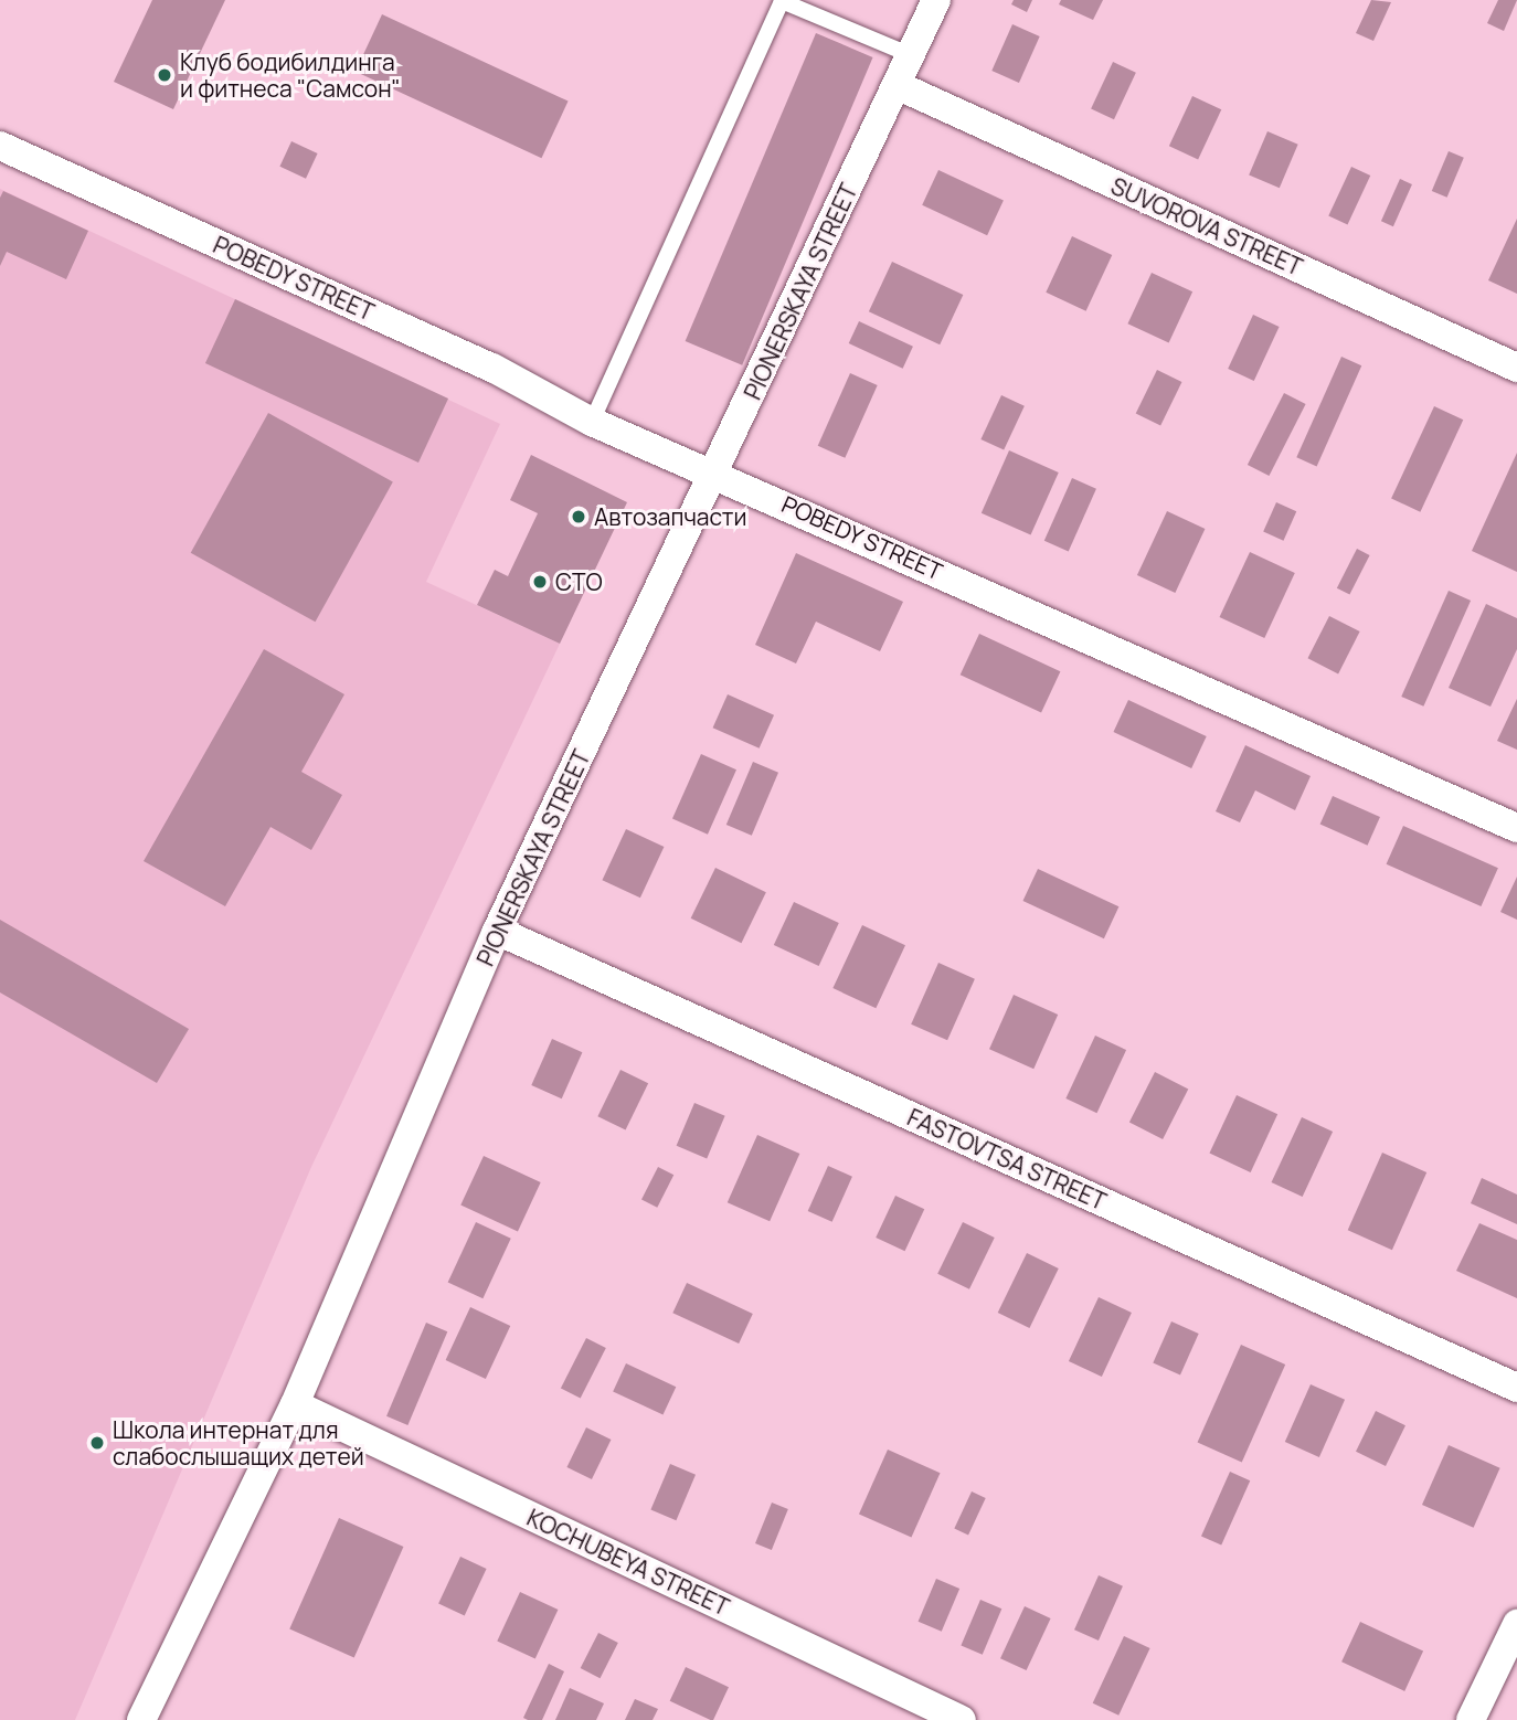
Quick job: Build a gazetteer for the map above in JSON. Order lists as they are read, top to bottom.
{
  "streets": {
    "street": [
      "SUVOROVA STREET",
      "POBEDY STREET",
      "PIONERSKAYA STREET",
      "FASTOVTSA STREET",
      "KOCHUBEYA STREET"
    ]
  },
  "crossings": [
    ["SUVOROVA STREET", "PIONERSKAYA STREET"],
    ["POBEDY STREET", "PIONERSKAYA STREET"],
    ["PIONERSKAYA STREET", "FASTOVTSA STREET"],
    ["PIONERSKAYA STREET", "KOCHUBEYA STREET"]
  ],
  "places": [
    "Клуб бодибилдинга и фитнеса \"Самсон\"",
    "Автозапчасти",
    "СТО",
    "Школа интернат для слабослышащих детей"
  ]
}
